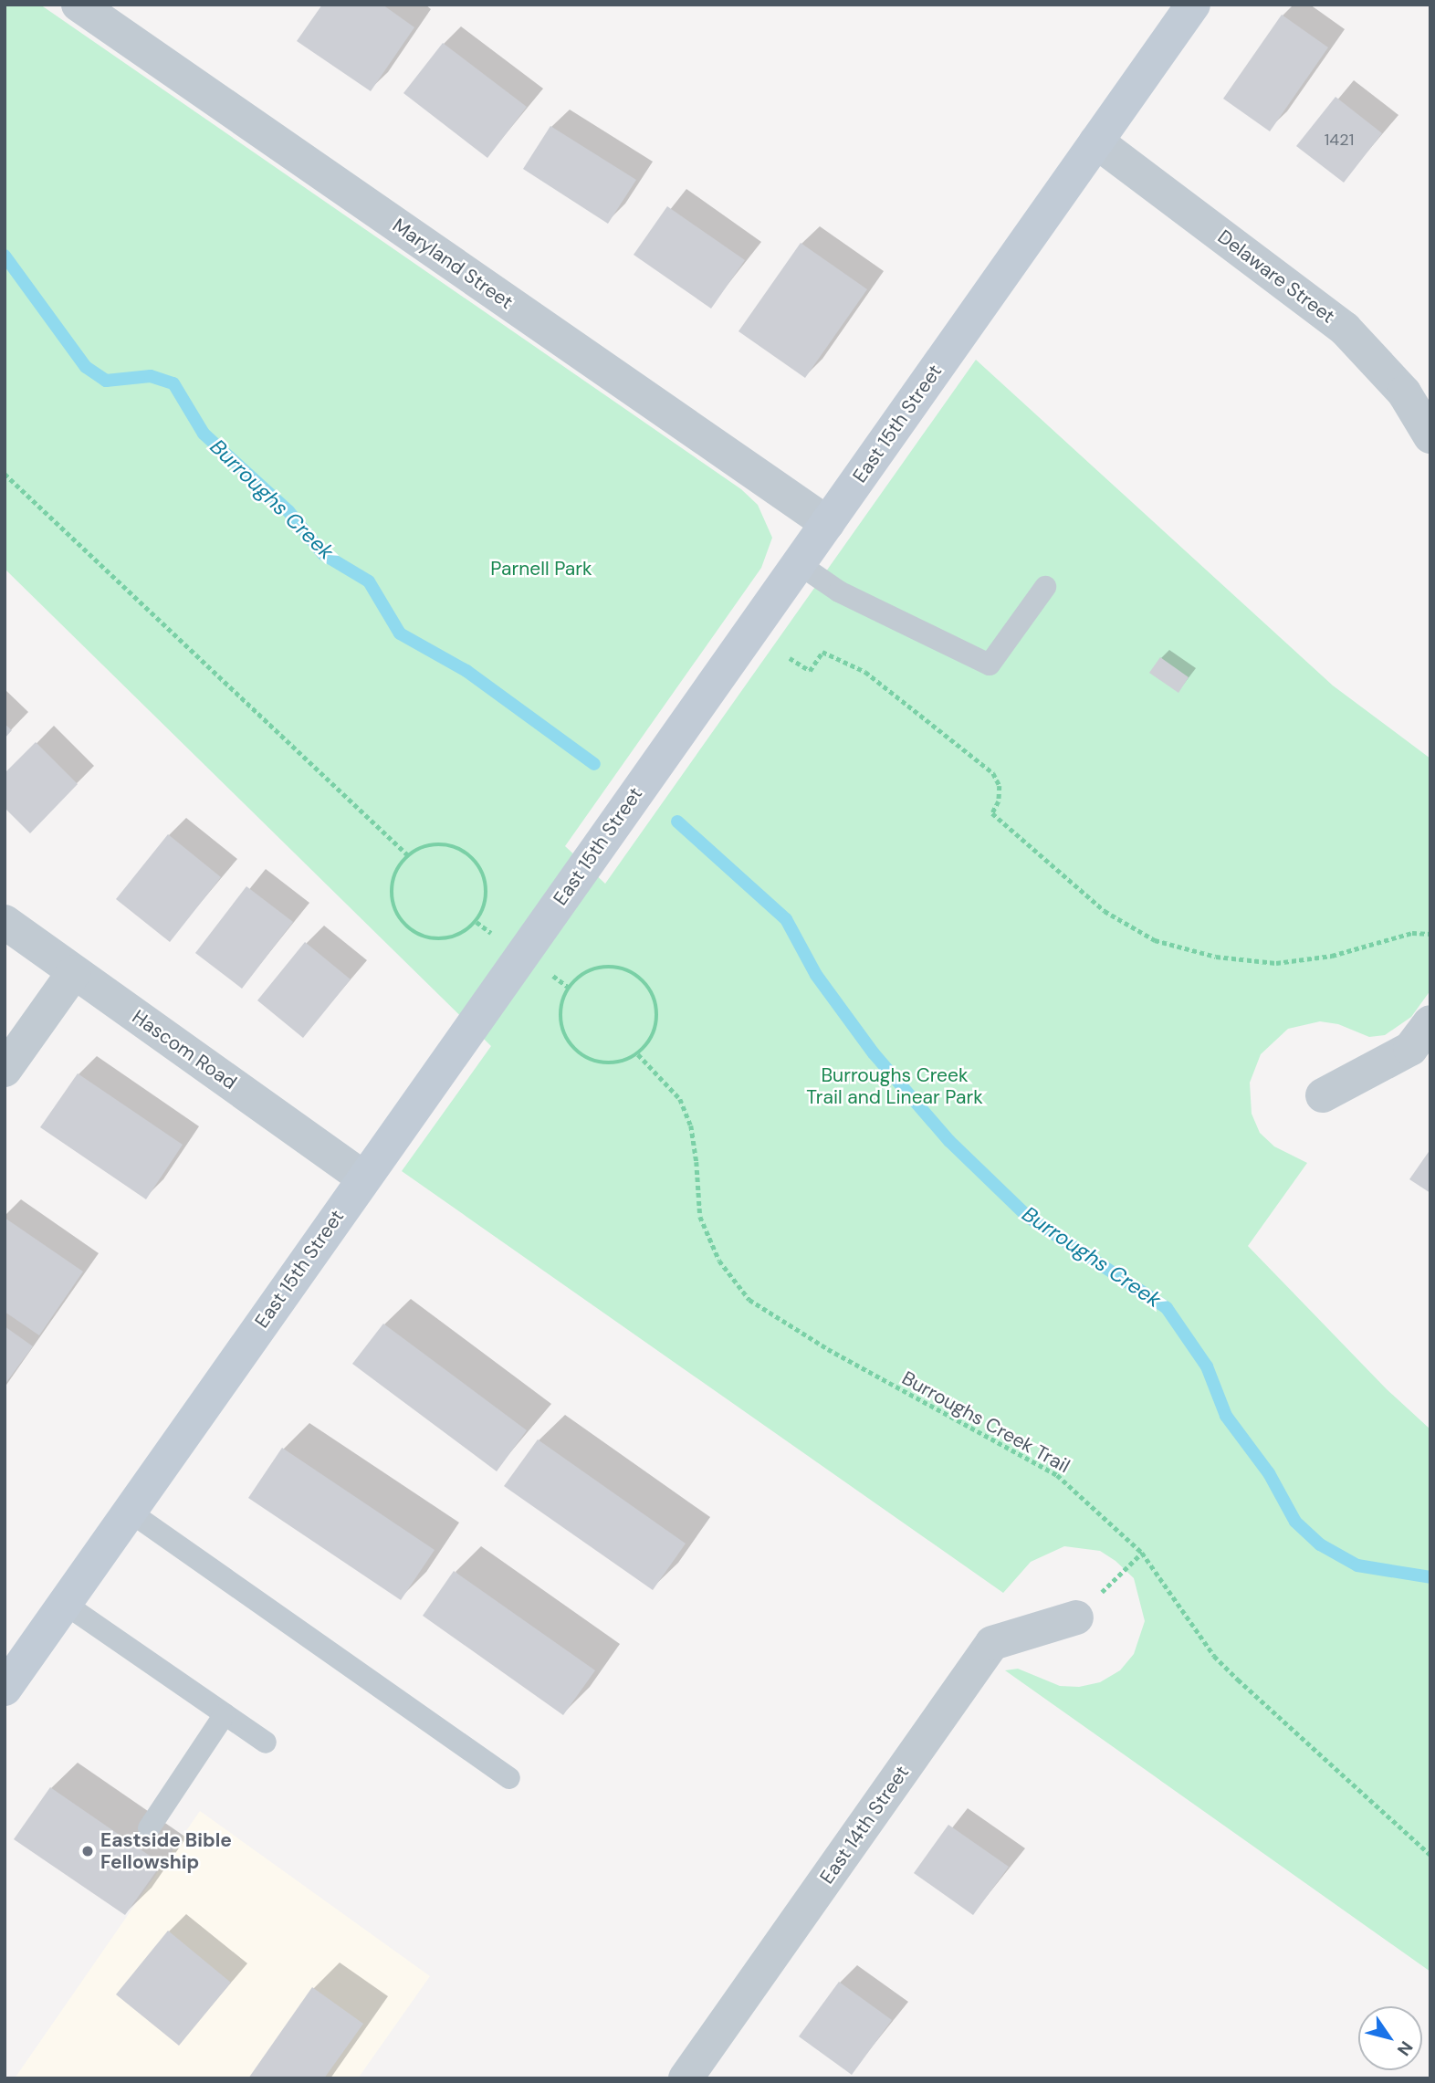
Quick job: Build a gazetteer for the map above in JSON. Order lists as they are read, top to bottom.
{
  "streets": {
    "main road": ["East 15th Street"],
    "street": [
      "Maryland Street",
      "Delaware Street",
      "Hascom Road",
      "East 14th Street"
    ],
    "path": ["Burroughs Creek Trail"]
  },
  "crossings": [
    ["Maryland Street", "East 15th Street"],
    ["Delaware Street", "East 15th Street"],
    ["East 15th Street", "Hascom Road"]
  ],
  "water": ["Burroughs Creek"],
  "parks": ["Parnell Park", "Burroughs Creek Trail and Linear Park"],
  "places": ["Eastside Bible Fellowship"],
  "house_numbers": ["1421"],
  "north": "bottom right"
}
